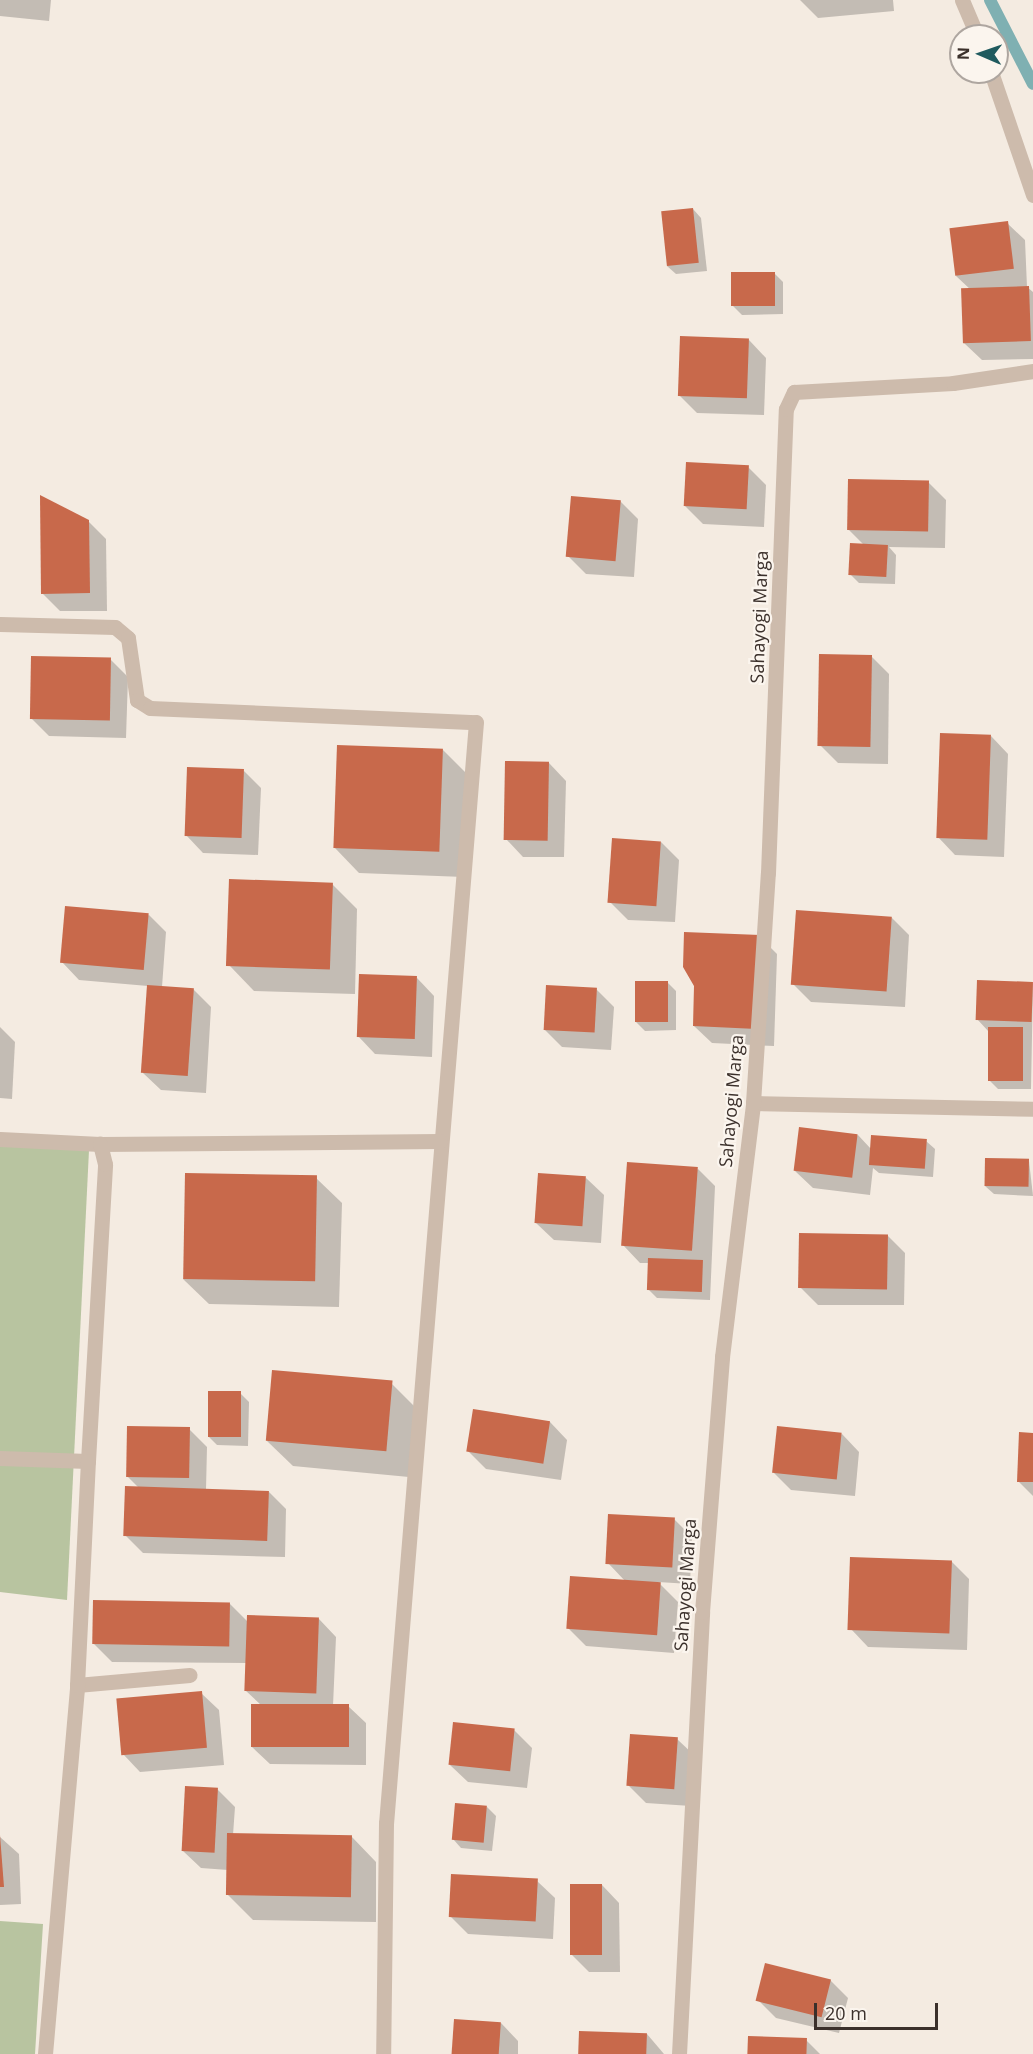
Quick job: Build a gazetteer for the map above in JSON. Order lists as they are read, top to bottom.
{
  "streets": {
    "street": ["Sahayogi Marga"]
  },
  "scale_bar": "20 m",
  "north": "left"
}
